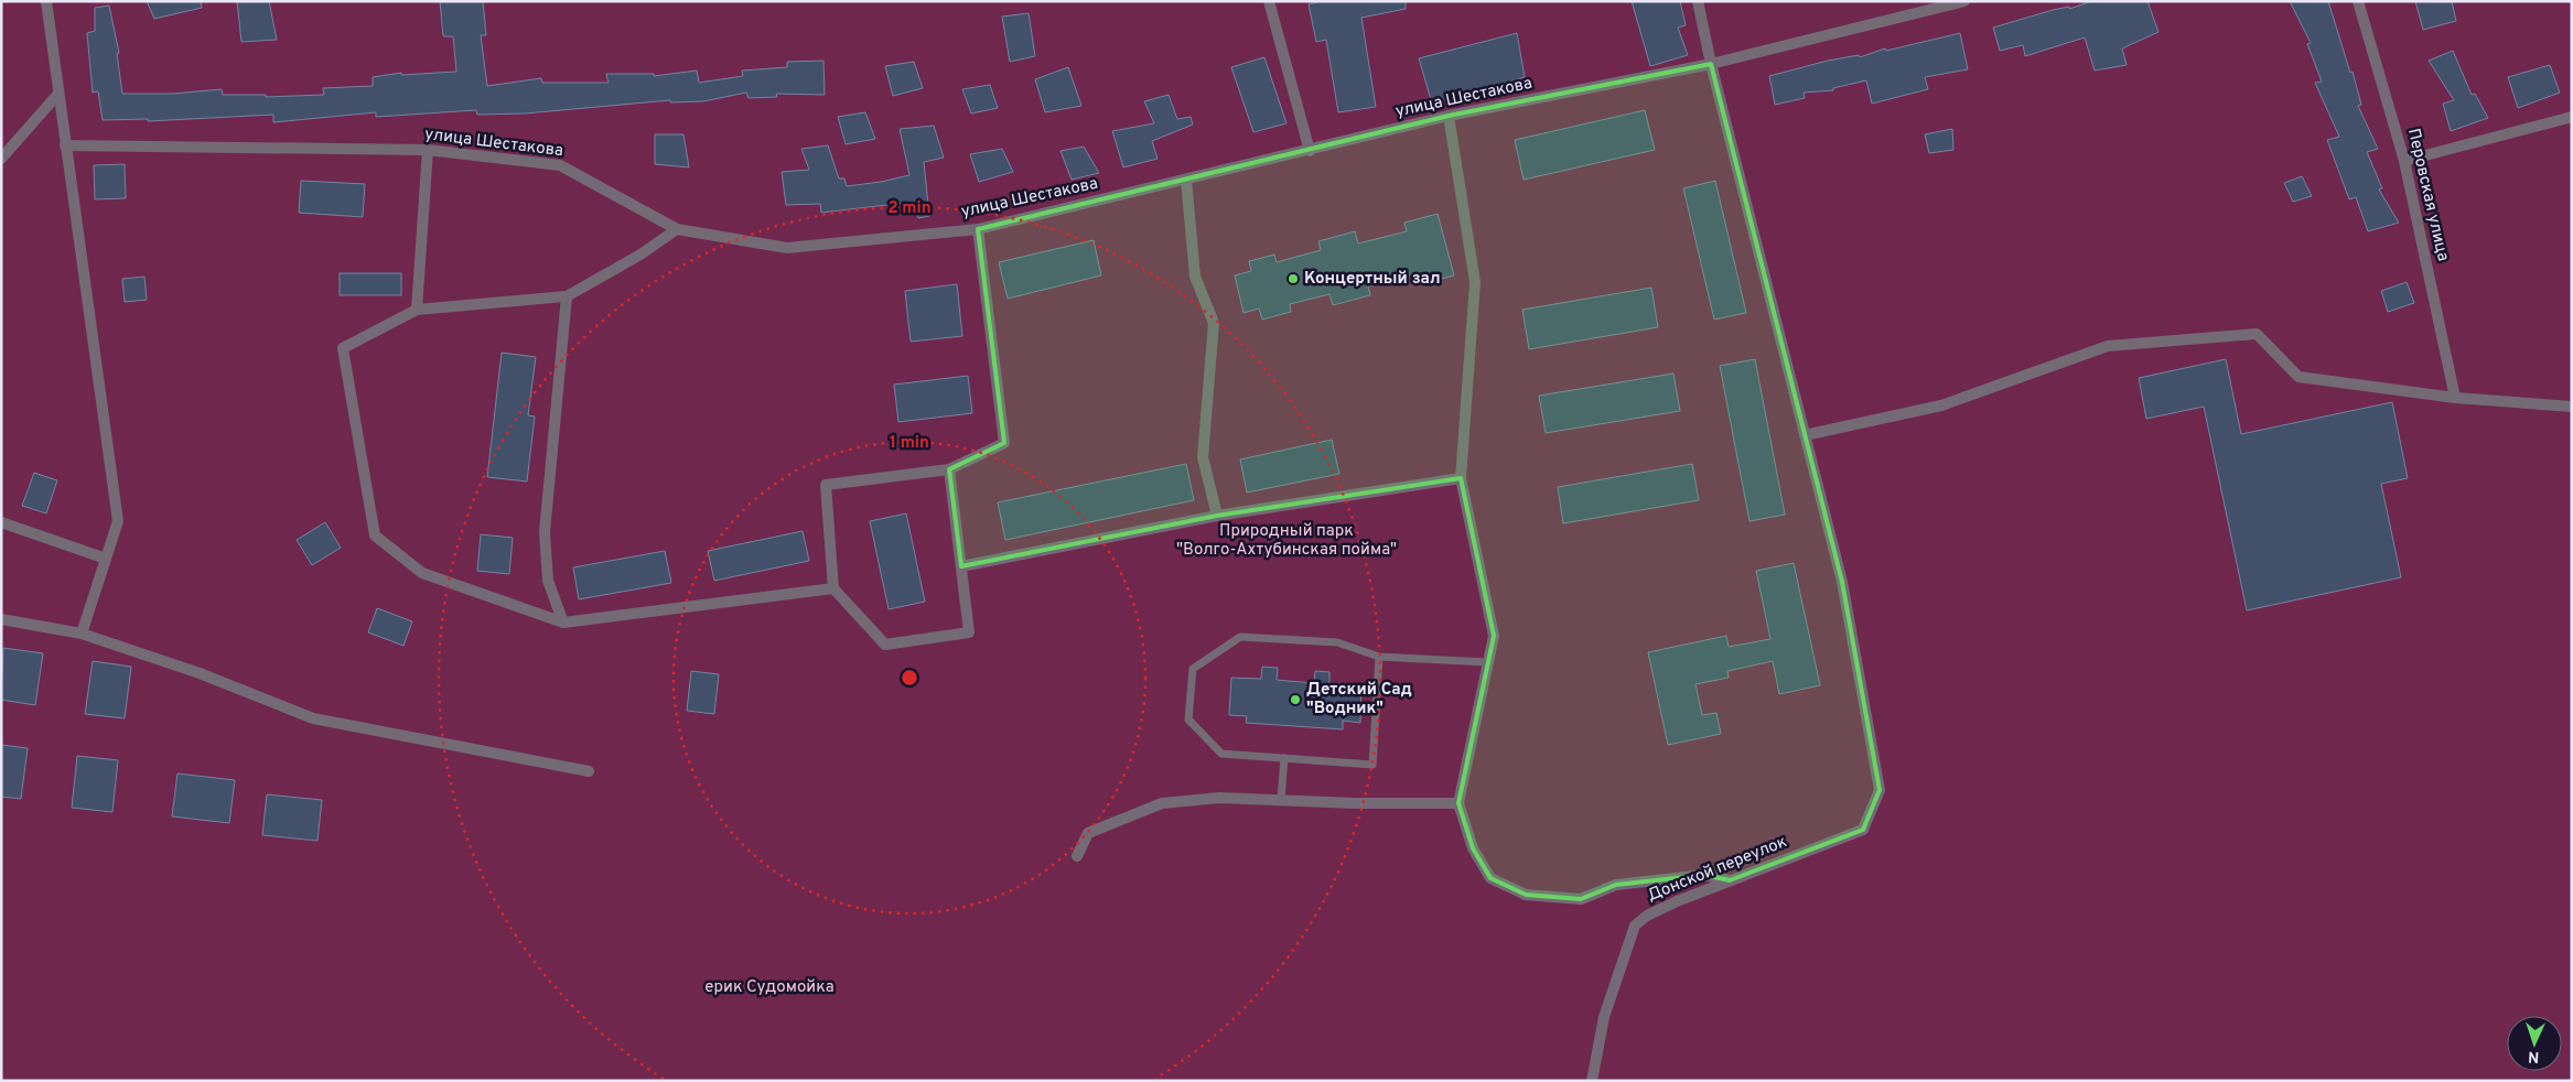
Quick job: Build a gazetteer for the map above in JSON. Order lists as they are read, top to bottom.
{
  "streets": {
    "street": ["улица Шестакова", "Перовская улица", "Донской переулок"]
  },
  "parks": ["Природный парк \"Волго-Ахтубинская пойма\"", "ерик Судомойка"],
  "places": ["Концертный зал", "Детский Сад \"Водник\""],
  "north": "bottom",
  "rings": ["2 min", "1 min"]
}
